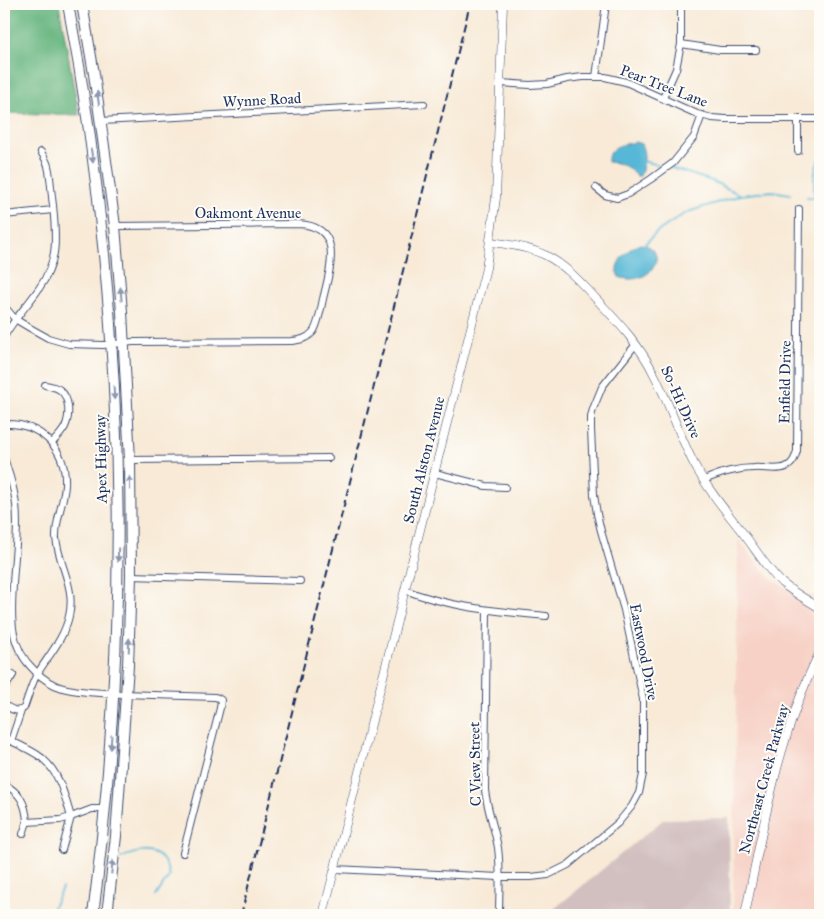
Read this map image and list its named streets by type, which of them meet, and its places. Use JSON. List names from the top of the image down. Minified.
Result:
{"streets":{"main road":["Apex Highway"],"street":["Pear Tree Lane","Wynne Road","Oakmont Avenue","Enfield Drive","So-Hi Drive","South Alston Avenue","Eastwood Drive","C View Street","Northeast Creek Parkway"]},"crossings":[["Pear Tree Lane","South Alston Avenue"],["Wynne Road","Apex Highway"],["Oakmont Avenue","Apex Highway"],["Enfield Drive","So-Hi Drive"],["So-Hi Drive","South Alston Avenue"],["So-Hi Drive","Eastwood Drive"],["South Alston Avenue","Eastwood Drive"],["Eastwood Drive","C View Street"]]}
